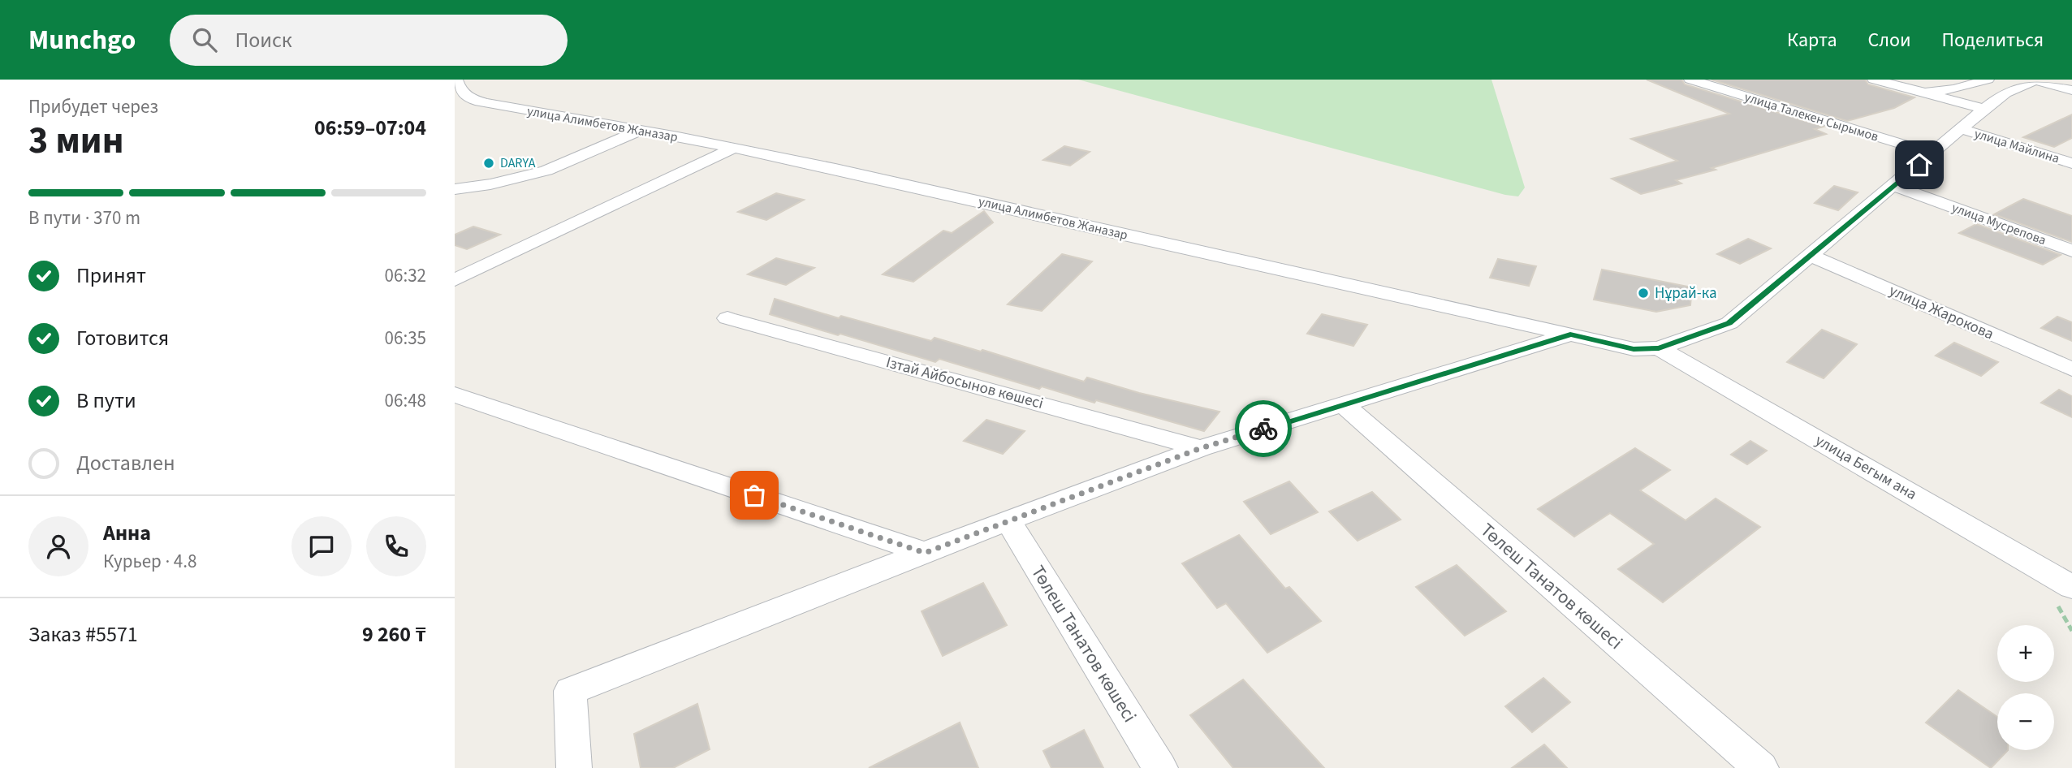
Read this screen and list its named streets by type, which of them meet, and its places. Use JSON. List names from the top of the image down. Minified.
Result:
{"streets":{"street":["улица Талекен Сырымов","улица Алимбетов Жаназар","улица Майлина","улица Мусрепова","улица Жарокова","Ізтай Айбосынов көшесі","улица Бегым ана","Төлеш Танатов көшесі"]},"crossings":[["улица Алимбетов Жаназар","улица Бегым ана"]],"places":["DARYA","Нұрай-ка"],"page":{"header":"Munchgo","search":"Поиск","nav":["Карта","Слои","Поделиться"],"heading":["3 мин","Прибудет через","06:59–07:04"],"panel":["Анна","Курьер · 4.8","Заказ #5571","9 260 ₸"],"bar":"В пути · 370 m","list":[["Принят","06:32"],["Готовится","06:35"],["В пути","06:48"],"Доставлен"],"map_buttons":["+","−"]}}
